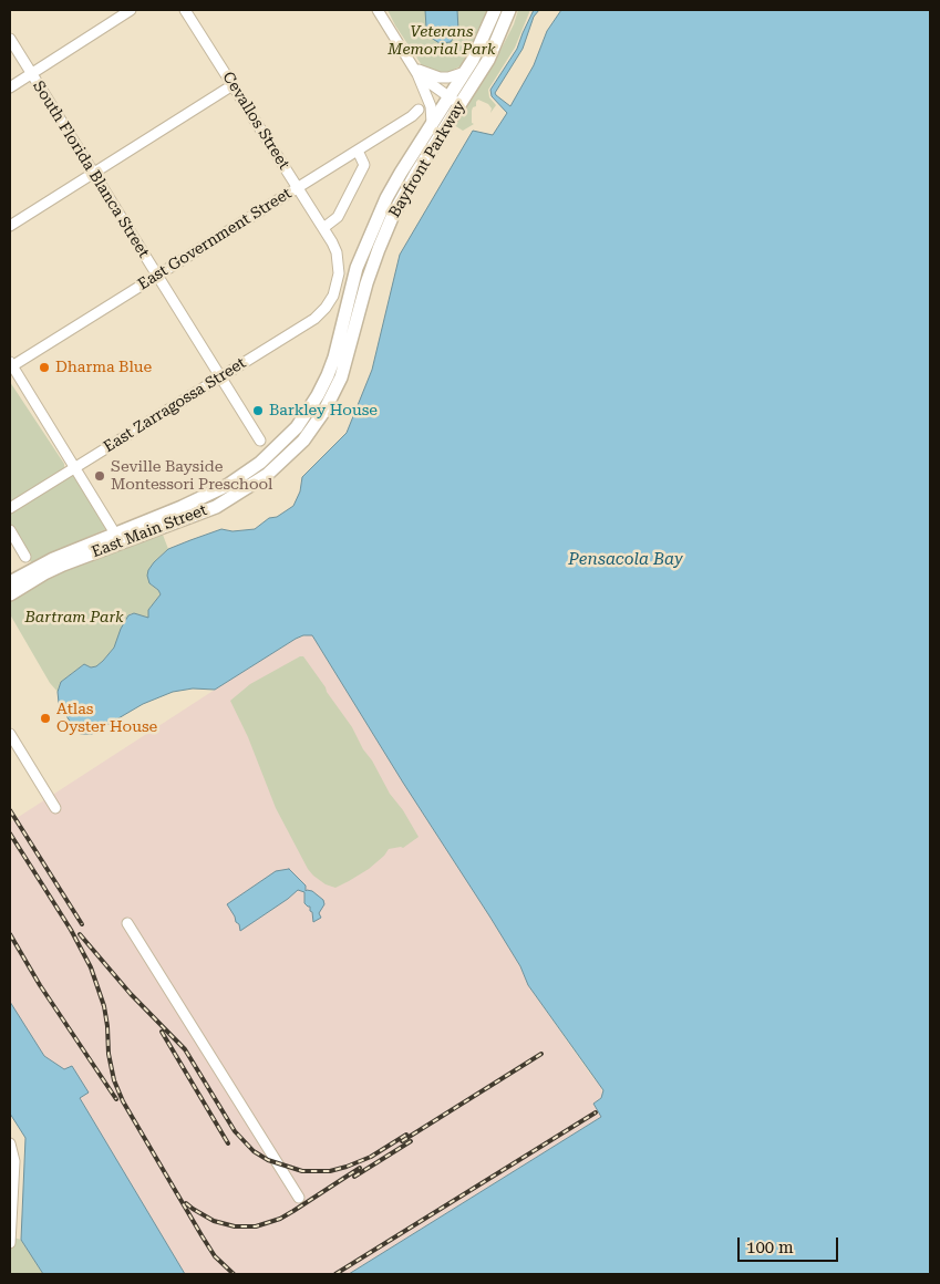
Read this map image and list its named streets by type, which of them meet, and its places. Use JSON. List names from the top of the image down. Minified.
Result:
{"streets":{"main road":["Bayfront Parkway","East Main Street"],"street":["Cevallos Street","South Florida Blanca Street","East Government Street","East Zarragossa Street"]},"crossings":[["Cevallos Street","East Government Street"],["Cevallos Street","East Zarragossa Street"],["Bayfront Parkway","East Main Street"],["South Florida Blanca Street","East Government Street"],["South Florida Blanca Street","East Zarragossa Street"]],"water":["Pensacola Bay"],"parks":["Veterans Memorial Park","Bartram Park"],"places":["Dharma Blue","Barkley House","Seville Bayside Montessori Preschool","Atlas Oyster House"],"scale_bar":"100 m"}
